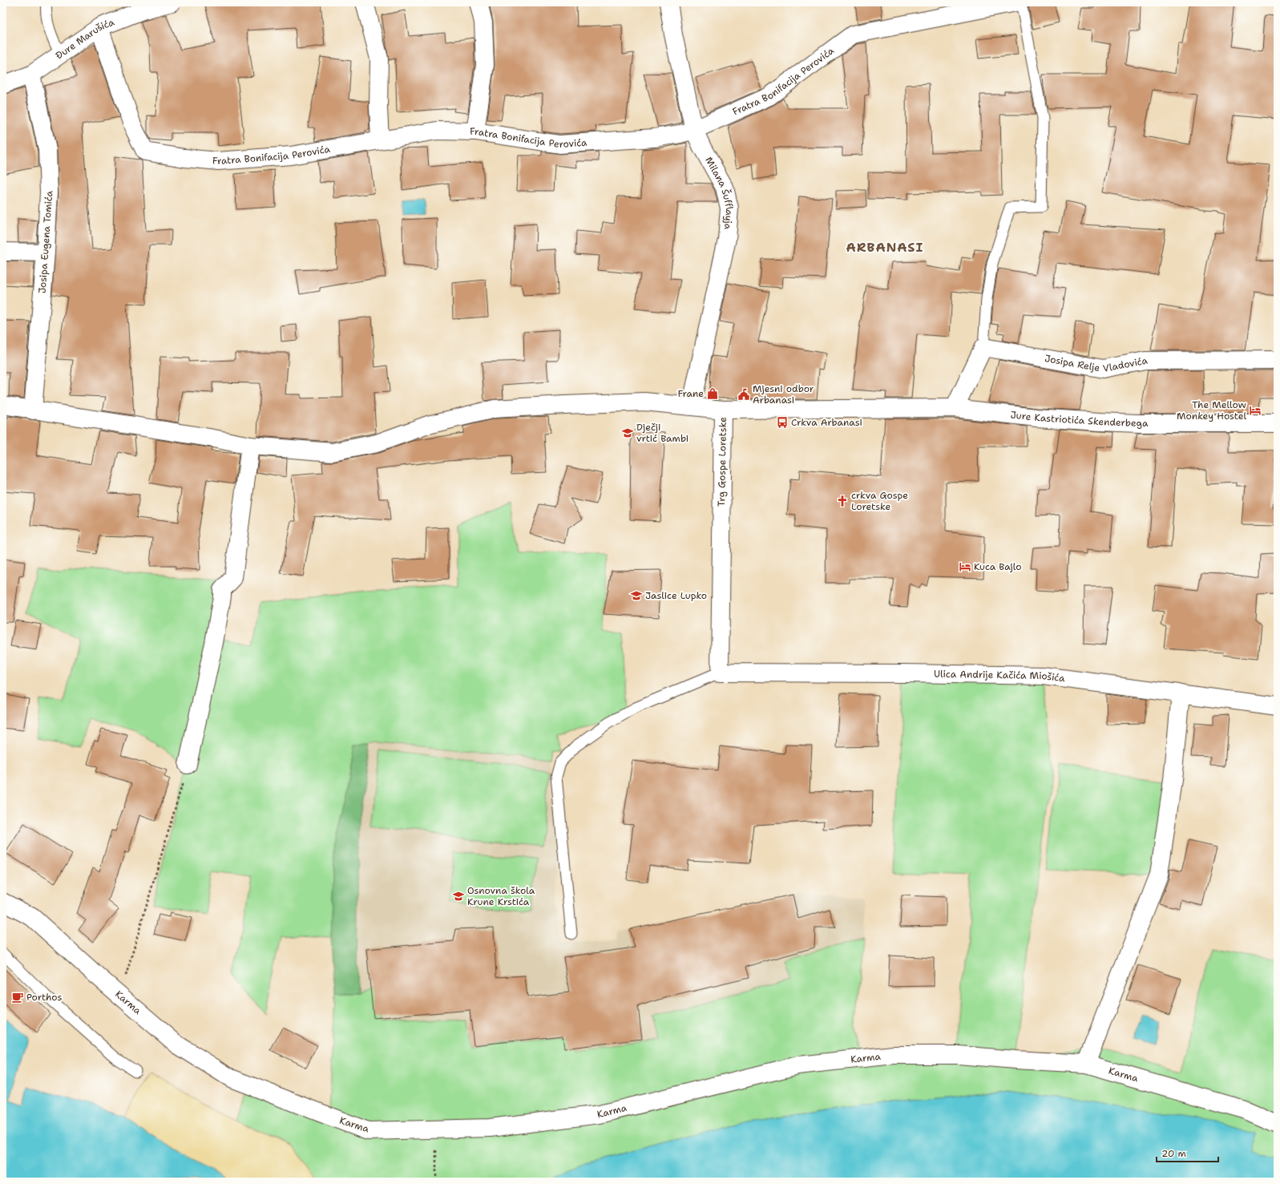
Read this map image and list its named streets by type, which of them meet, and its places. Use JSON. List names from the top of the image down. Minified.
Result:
{"streets":{"street":["Đure Marušića","Fratra Bonifacija Perovića","Milana Šufflayja","Josipa Eugena Tomića","Josipa Relje Vladovića","Jure Kastriotića Skenderbega","Trg Gospe Loretske","Ulica Andrije Kačića Miošića","Karma"]},"crossings":[["Đure Marušića","Fratra Bonifacija Perovića"],["Đure Marušića","Josipa Eugena Tomića"],["Fratra Bonifacija Perovića","Milana Šufflayja"],["Jure Kastriotića Skenderbega","Trg Gospe Loretske"],["Trg Gospe Loretske","Ulica Andrije Kačića Miošića"]],"districts":["ARBANASI"],"places":{"shop":["Frane"],"public building":["Mjesni odbor Arbanasi"],"hotel":["The Mellow Monkey Hostel","Kuca Bajlo"],"bus stop":["Crkva Arbanasi"],"school or university":["Dječji vrtić Bambi","Jaslice Lupko","Osnovna škola Krune Krstića"],"church":["crkva Gospe Loretske"],"cafe":["Porthos"]},"scale_bar":"20 m"}
